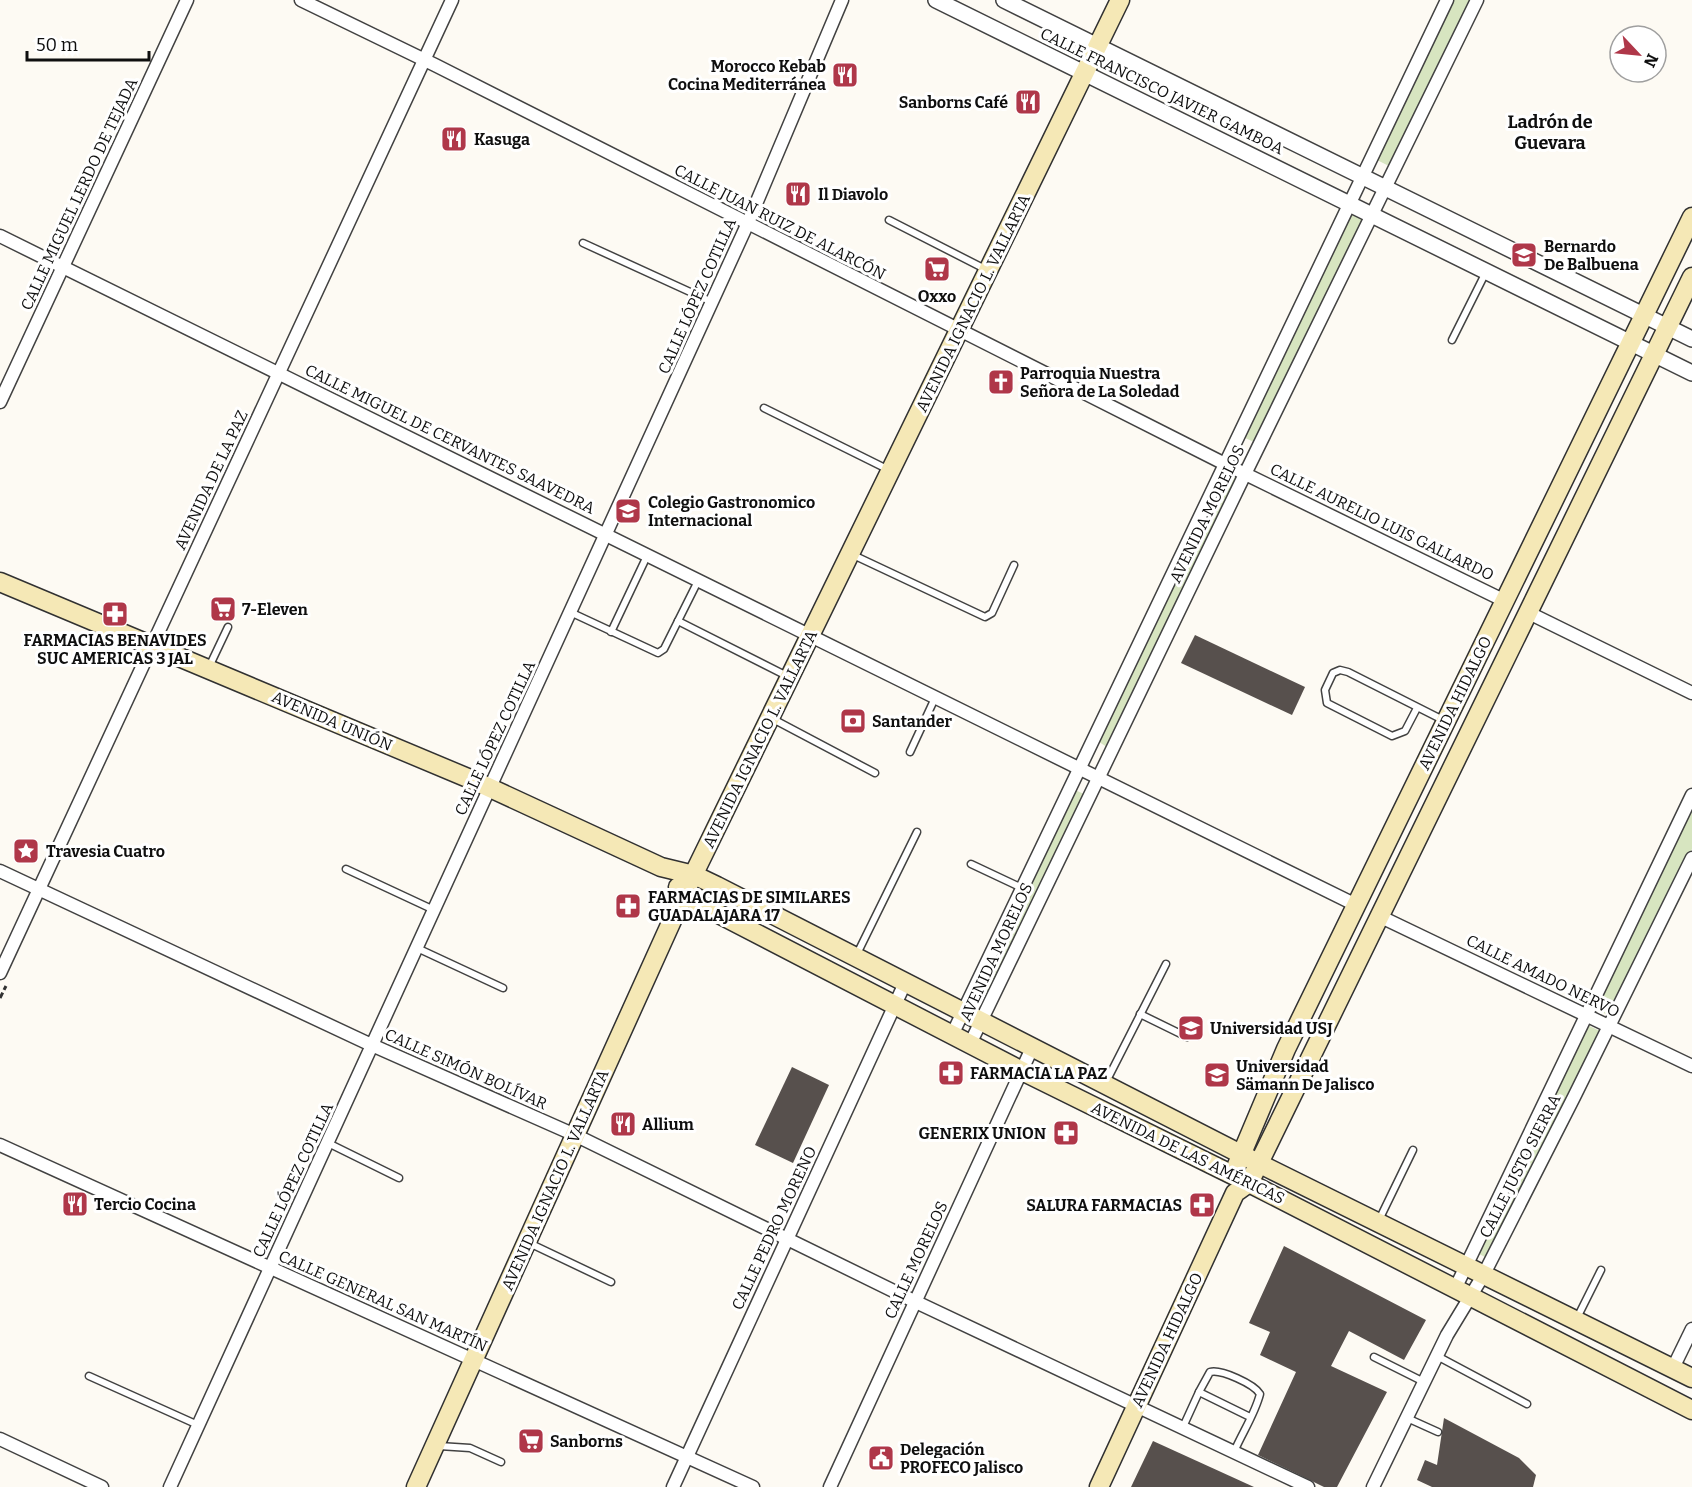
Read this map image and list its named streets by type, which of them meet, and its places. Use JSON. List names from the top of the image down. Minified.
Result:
{"streets":{"main road":["AVENIDA IGNACIO L. VALLARTA","AVENIDA HIDALGO","AVENIDA UNIÓN","AVENIDA DE LAS AMÉRICAS"],"street":["CALLE FRANCISCO JAVIER GAMBOA","CALLE MIGUEL LERDO DE TEJADA","CALLE JUAN RUIZ DE ALARCÓN","CALLE LÓPEZ COTILLA","CALLE MIGUEL DE CERVANTES SAAVEDRA","AVENIDA DE LA PAZ","AVENIDA MORELOS","CALLE AURELIO LUIS GALLARDO","CALLE AMADO NERVO","CALLE SIMÓN BOLÍVAR","CALLE JUSTO SIERRA","CALLE PEDRO MORENO","CALLE MORELOS","CALLE GENERAL SAN MARTÍN"]},"crossings":[["CALLE FRANCISCO JAVIER GAMBOA","AVENIDA IGNACIO L. VALLARTA"],["CALLE FRANCISCO JAVIER GAMBOA","AVENIDA MORELOS"],["CALLE FRANCISCO JAVIER GAMBOA","AVENIDA HIDALGO"],["CALLE MIGUEL LERDO DE TEJADA","CALLE MIGUEL DE CERVANTES SAAVEDRA"],["CALLE JUAN RUIZ DE ALARCÓN","CALLE LÓPEZ COTILLA"],["CALLE JUAN RUIZ DE ALARCÓN","AVENIDA IGNACIO L. VALLARTA"],["CALLE JUAN RUIZ DE ALARCÓN","AVENIDA DE LA PAZ"],["CALLE JUAN RUIZ DE ALARCÓN","AVENIDA MORELOS"],["CALLE JUAN RUIZ DE ALARCÓN","CALLE AURELIO LUIS GALLARDO"],["CALLE LÓPEZ COTILLA","CALLE MIGUEL DE CERVANTES SAAVEDRA"],["CALLE LÓPEZ COTILLA","AVENIDA UNIÓN"],["CALLE LÓPEZ COTILLA","CALLE SIMÓN BOLÍVAR"],["CALLE LÓPEZ COTILLA","CALLE GENERAL SAN MARTÍN"],["AVENIDA IGNACIO L. VALLARTA","CALLE MIGUEL DE CERVANTES SAAVEDRA"],["AVENIDA IGNACIO L. VALLARTA","AVENIDA UNIÓN"],["AVENIDA IGNACIO L. VALLARTA","CALLE SIMÓN BOLÍVAR"],["AVENIDA IGNACIO L. VALLARTA","AVENIDA DE LAS AMÉRICAS"],["AVENIDA IGNACIO L. VALLARTA","CALLE GENERAL SAN MARTÍN"],["CALLE MIGUEL DE CERVANTES SAAVEDRA","AVENIDA DE LA PAZ"],["CALLE MIGUEL DE CERVANTES SAAVEDRA","AVENIDA MORELOS"],["AVENIDA DE LA PAZ","AVENIDA UNIÓN"],["AVENIDA DE LA PAZ","CALLE SIMÓN BOLÍVAR"],["AVENIDA MORELOS","CALLE AURELIO LUIS GALLARDO"],["AVENIDA MORELOS","AVENIDA DE LAS AMÉRICAS"],["CALLE AURELIO LUIS GALLARDO","AVENIDA HIDALGO"],["AVENIDA HIDALGO","CALLE AMADO NERVO"],["AVENIDA HIDALGO","CALLE SIMÓN BOLÍVAR"],["AVENIDA HIDALGO","AVENIDA DE LAS AMÉRICAS"],["AVENIDA UNIÓN","AVENIDA DE LAS AMÉRICAS"],["CALLE AMADO NERVO","CALLE JUSTO SIERRA"],["CALLE SIMÓN BOLÍVAR","CALLE PEDRO MORENO"],["CALLE SIMÓN BOLÍVAR","CALLE MORELOS"],["AVENIDA DE LAS AMÉRICAS","CALLE JUSTO SIERRA"],["AVENIDA DE LAS AMÉRICAS","CALLE PEDRO MORENO"],["AVENIDA DE LAS AMÉRICAS","CALLE MORELOS"],["CALLE PEDRO MORENO","CALLE GENERAL SAN MARTÍN"]],"districts":["Ladrón de Guevara"],"places":{"restaurant":["Morocco Kebab Cocina Mediterránea","Sanborns Café","Kasuga","Il Diavolo","Allium","Tercio Cocina"],"school or university":["Bernardo De Balbuena","Colegio Gastronomico Internacional","Universidad USJ","Universidad Sämann De Jalisco"],"supermarket":["Oxxo","7-Eleven","Sanborns"],"church":["Parroquia Nuestra Señora de La Soledad"],"pharmacy":["FARMACIAS BENAVIDES SUC AMERICAS 3 JAL","FARMACIAS DE SIMILARES GUADALAJARA 17","FARMACIA LA PAZ","GENERIX UNION","SALURA FARMACIAS"],"bank":["Santander"],"place":["Travesia Cuatro"],"public building":["Delegación PROFECO Jalisco"]},"scale_bar":"50 m","north":"bottom right"}
